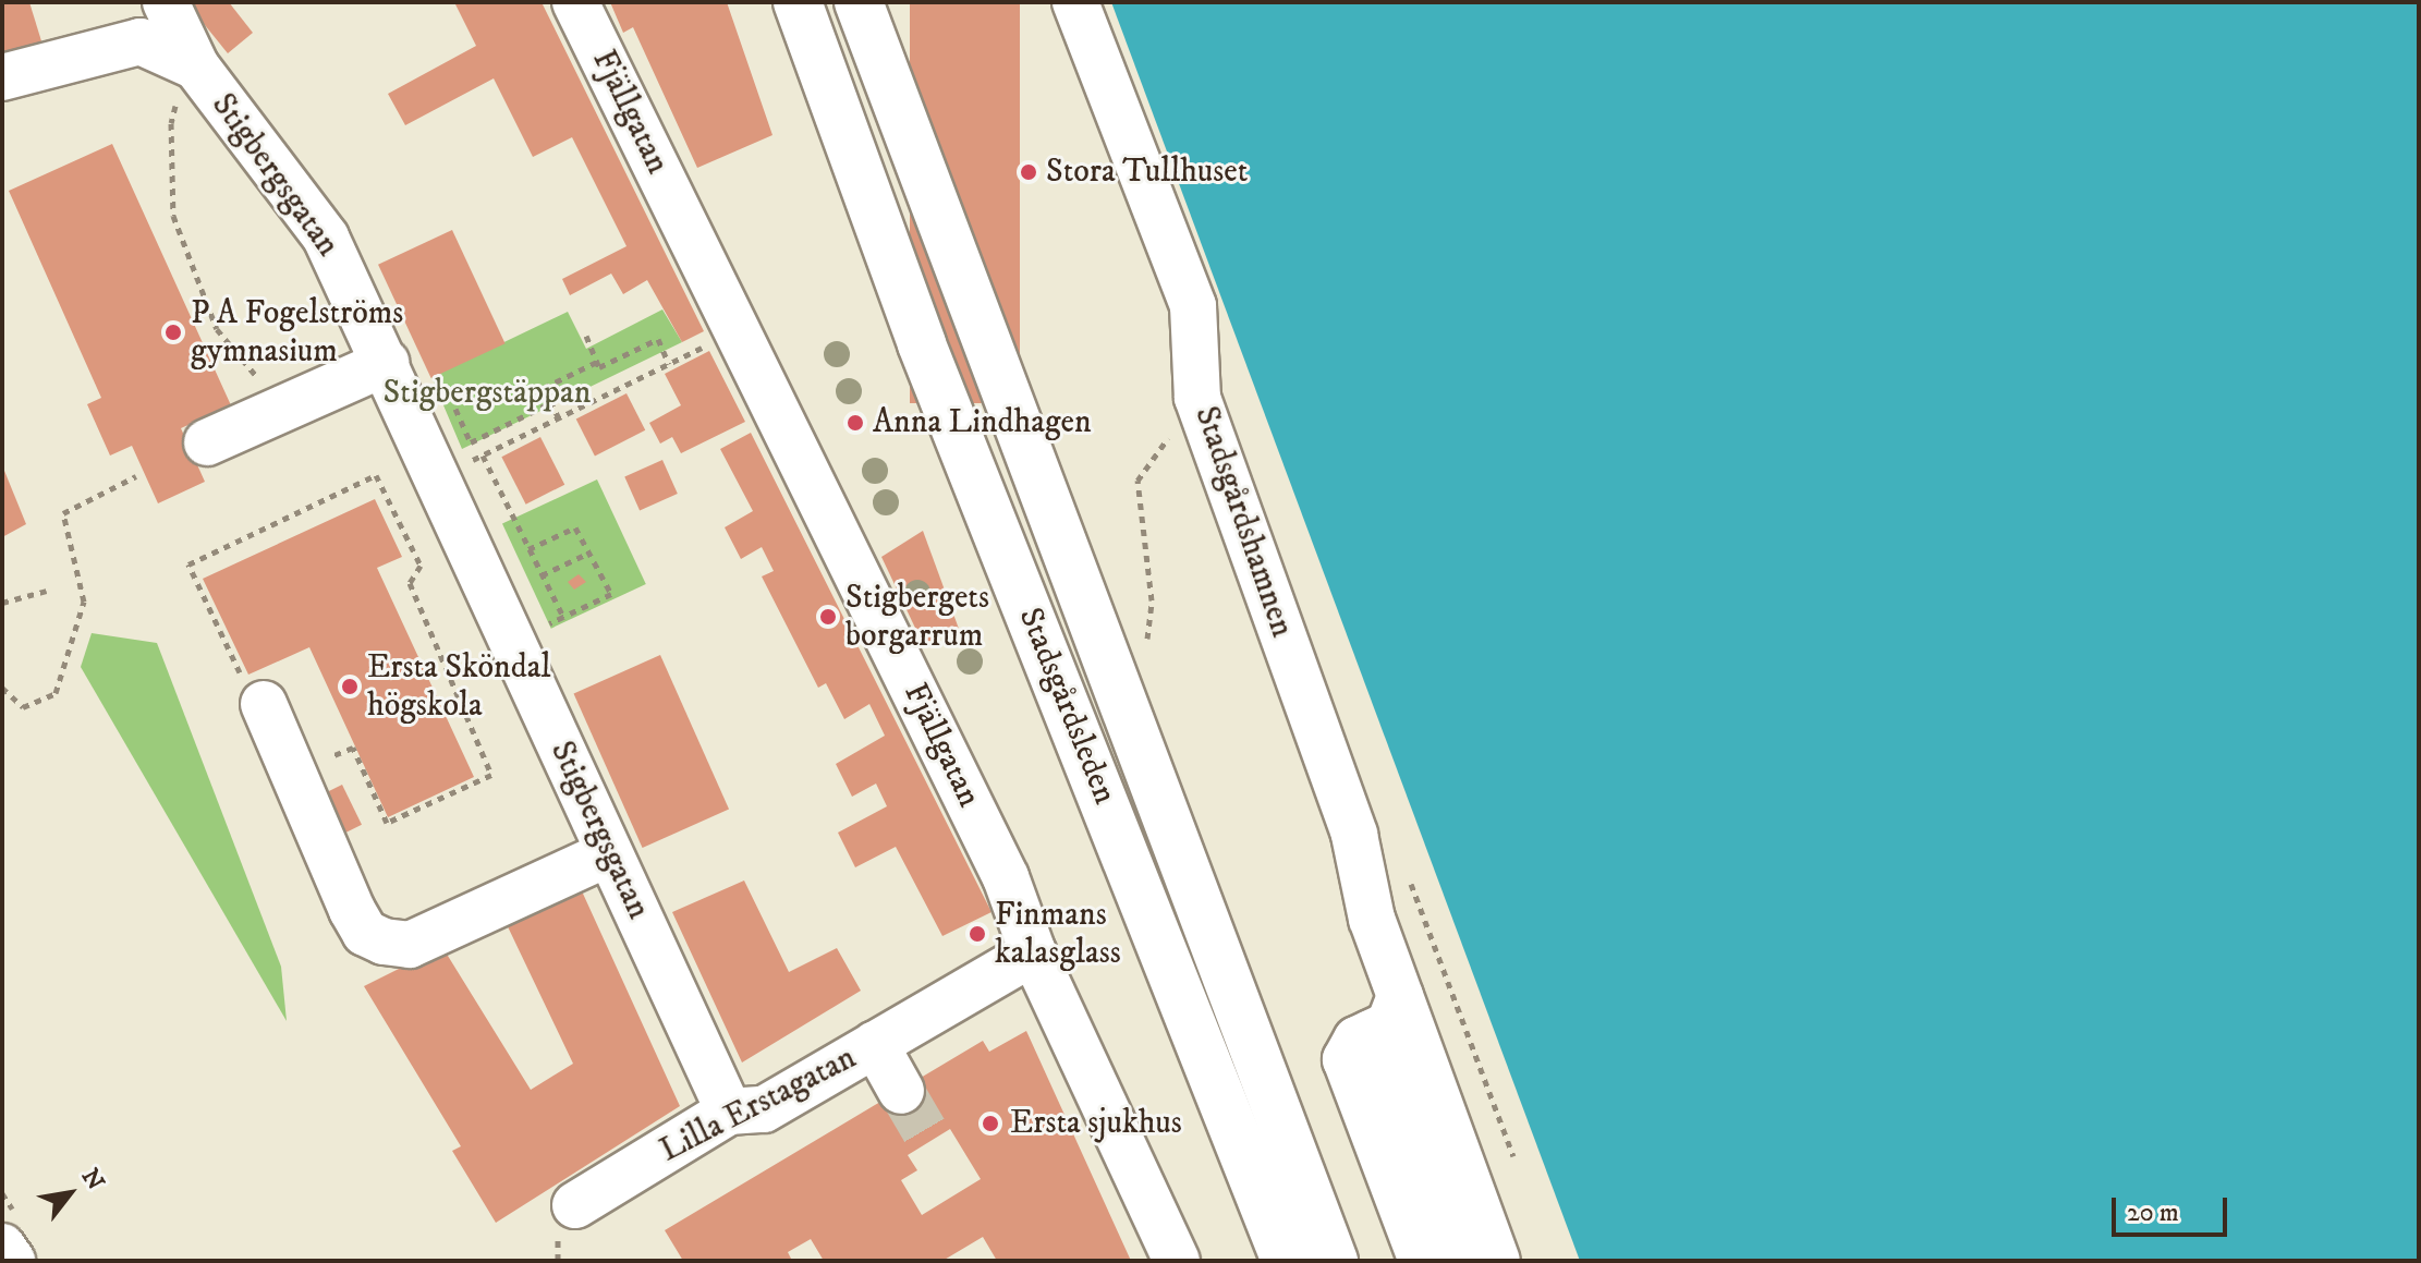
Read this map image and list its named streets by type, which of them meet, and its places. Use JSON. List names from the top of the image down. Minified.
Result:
{"streets":{"main road":["Stadsgårdsleden"],"street":["Fjällgatan","Stigbergsgatan","Stadsgårdshamnen","Lilla Erstagatan"]},"crossings":[["Fjällgatan","Lilla Erstagatan"],["Stigbergsgatan","Lilla Erstagatan"]],"parks":["Stigbergstäppan"],"places":["Stora Tullhuset","P A Fogelströms gymnasium","Anna Lindhagen","Stigbergets borgarrum","Ersta Sköndal högskola","Finmans kalasglass","Ersta sjukhus"],"scale_bar":"20 m","north":"top right"}
